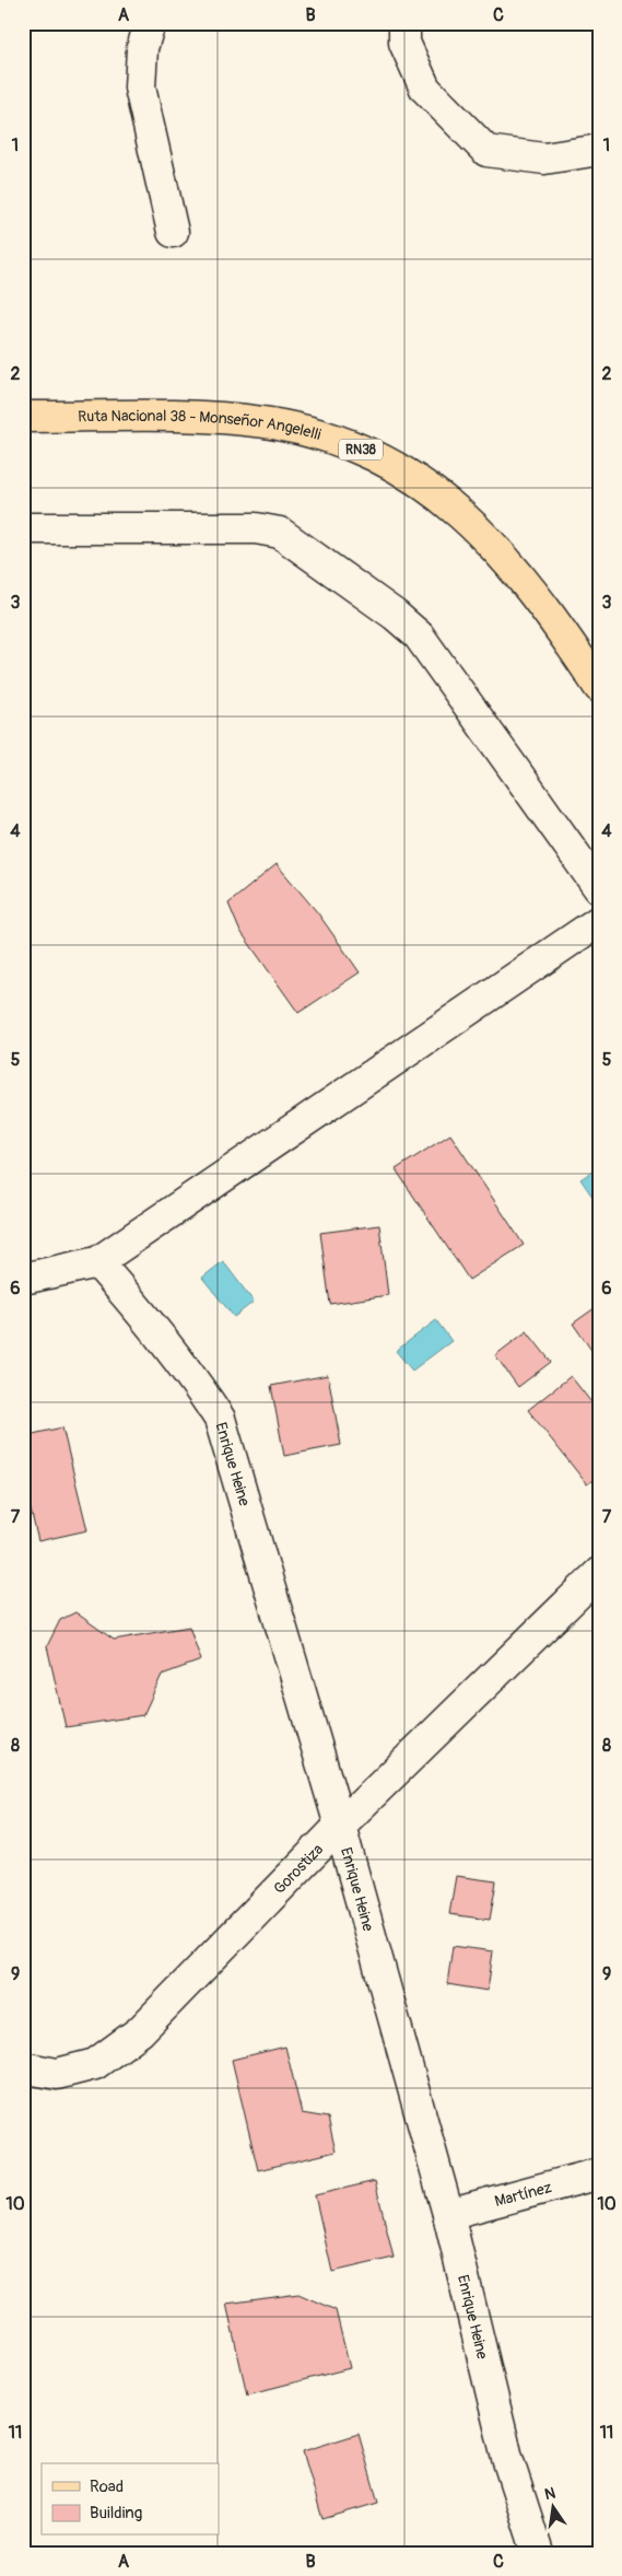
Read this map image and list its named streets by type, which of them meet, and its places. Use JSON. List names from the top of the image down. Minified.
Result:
{"streets":{"main road":["Ruta Nacional 38 - Monseñor Angelelli","RN38"],"street":["Enrique Heine","Gorostiza","Martínez"]},"crossings":[["Enrique Heine","Gorostiza"],["Enrique Heine","Martínez"]],"legend":["Road","Building"],"north":"top","grid":{"columns":["A","B","C"],"rows":["1","2","3","4","5","6","7","8","9","10","11"]}}
